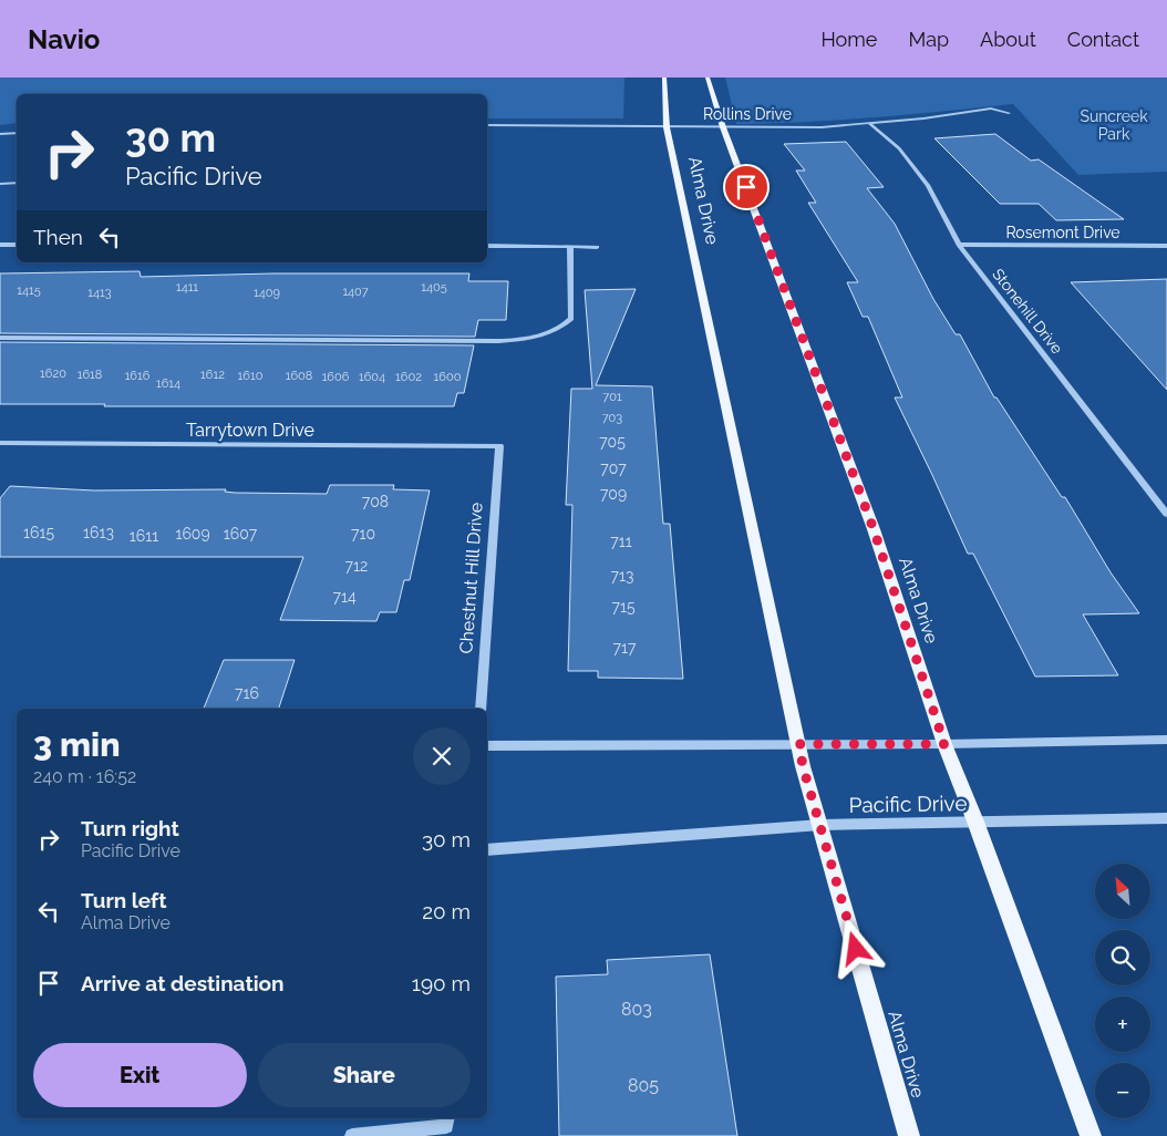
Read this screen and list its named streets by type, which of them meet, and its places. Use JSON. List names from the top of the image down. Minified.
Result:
{"streets":{"main road":["Alma Drive"],"street":["Rollins Drive","Rosemont Drive","Stonehill Drive","Tarrytown Drive","Chestnut Hill Drive","Pacific Drive"]},"crossings":[["Rollins Drive","Alma Drive"],["Rollins Drive","Stonehill Drive"],["Alma Drive","Pacific Drive"],["Rosemont Drive","Stonehill Drive"],["Tarrytown Drive","Chestnut Hill Drive"]],"parks":["Suncreek Park"],"house_numbers":["1411","1405","1415","1407","1413","1409","1620","1618","1612","1616","1610","1608","1606","1604","1602","1600","1614","701","703","705","707","709","708","1615","1613","1609","1607","710","1611","711","712","713","714","715","717","716","803","805"],"north":"top left","page":{"header":"Navio","nav":["Home","Map","About","Contact"],"turn":["30 m","Pacific Drive"],"then":"Then","heading":["3 min","240 m · 16:52"],"list":[{"name":"Turn right","note":"Pacific Drive","value":"30 m"},{"name":"Turn left","note":"Alma Drive","value":"20 m"},{"name":"Arrive at destination","value":"190 m"}],"map_buttons":["+","−"],"buttons":["Exit","Share"]}}
